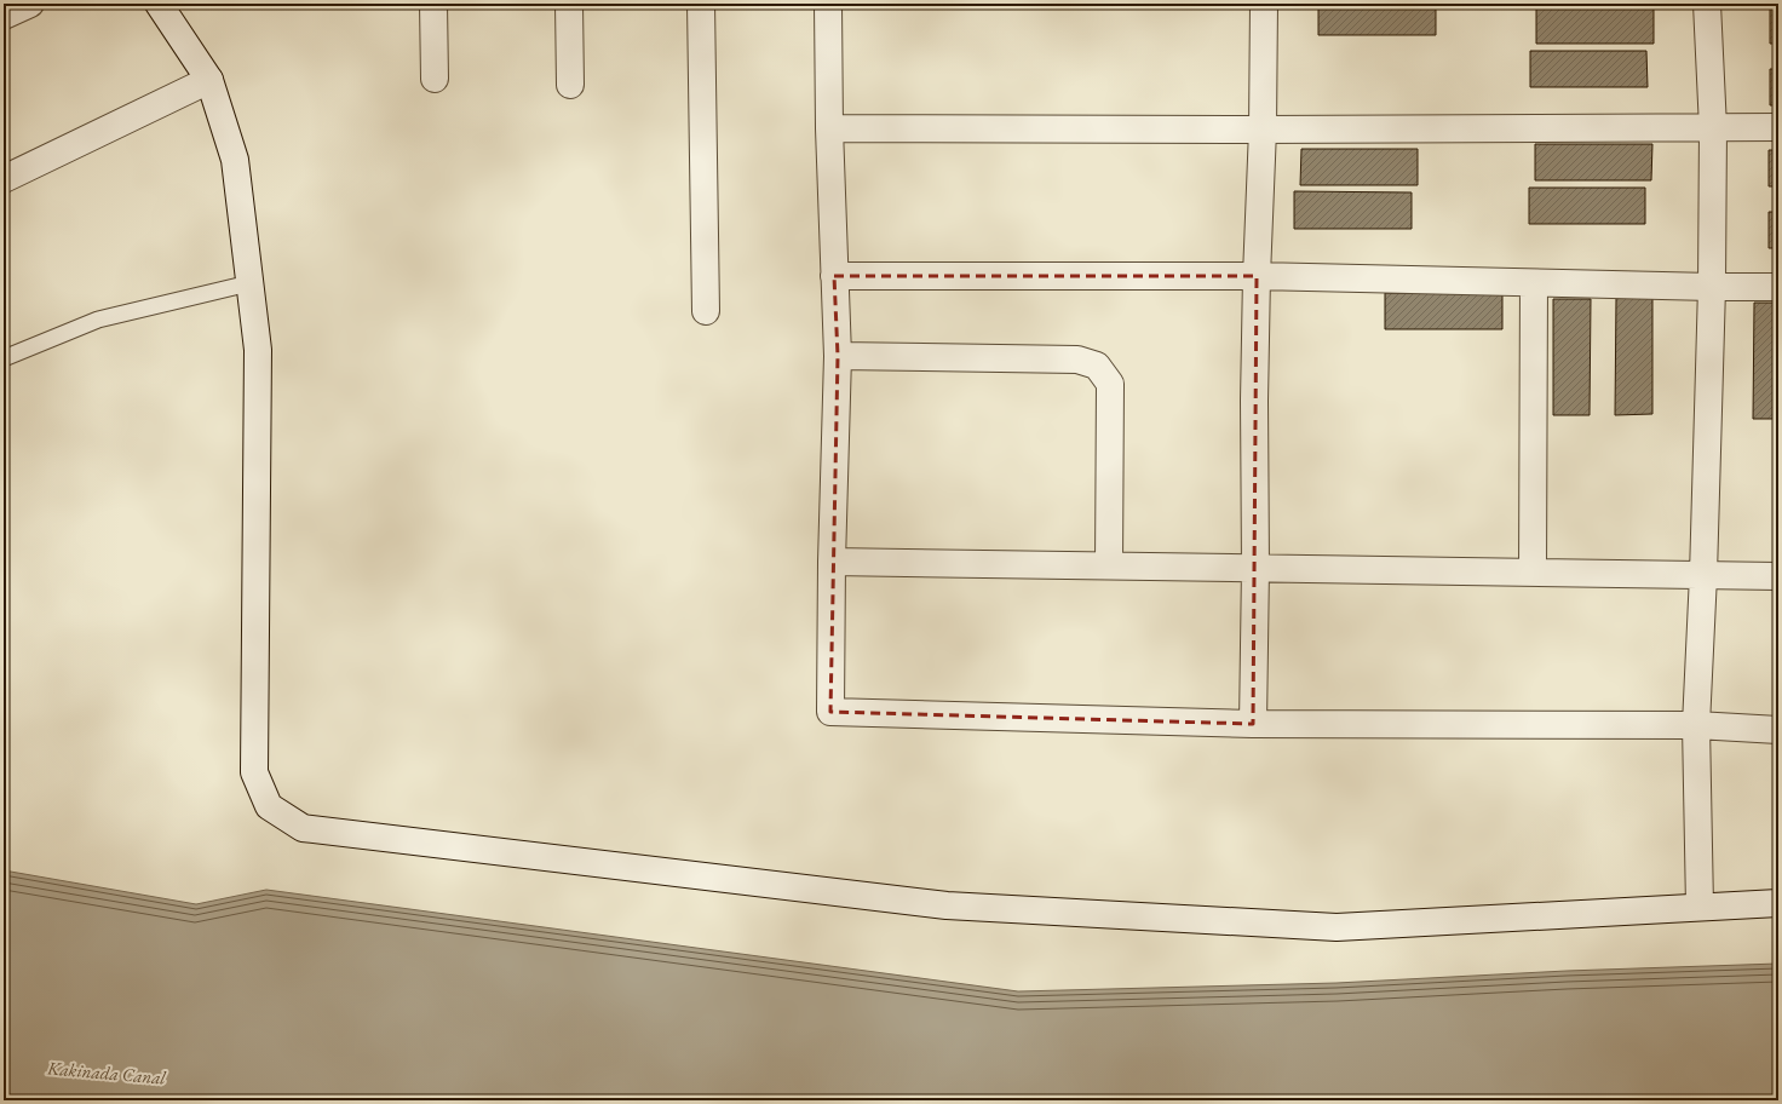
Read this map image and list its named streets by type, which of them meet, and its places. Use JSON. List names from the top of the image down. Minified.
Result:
{"water":["Kakinada Canal"]}
